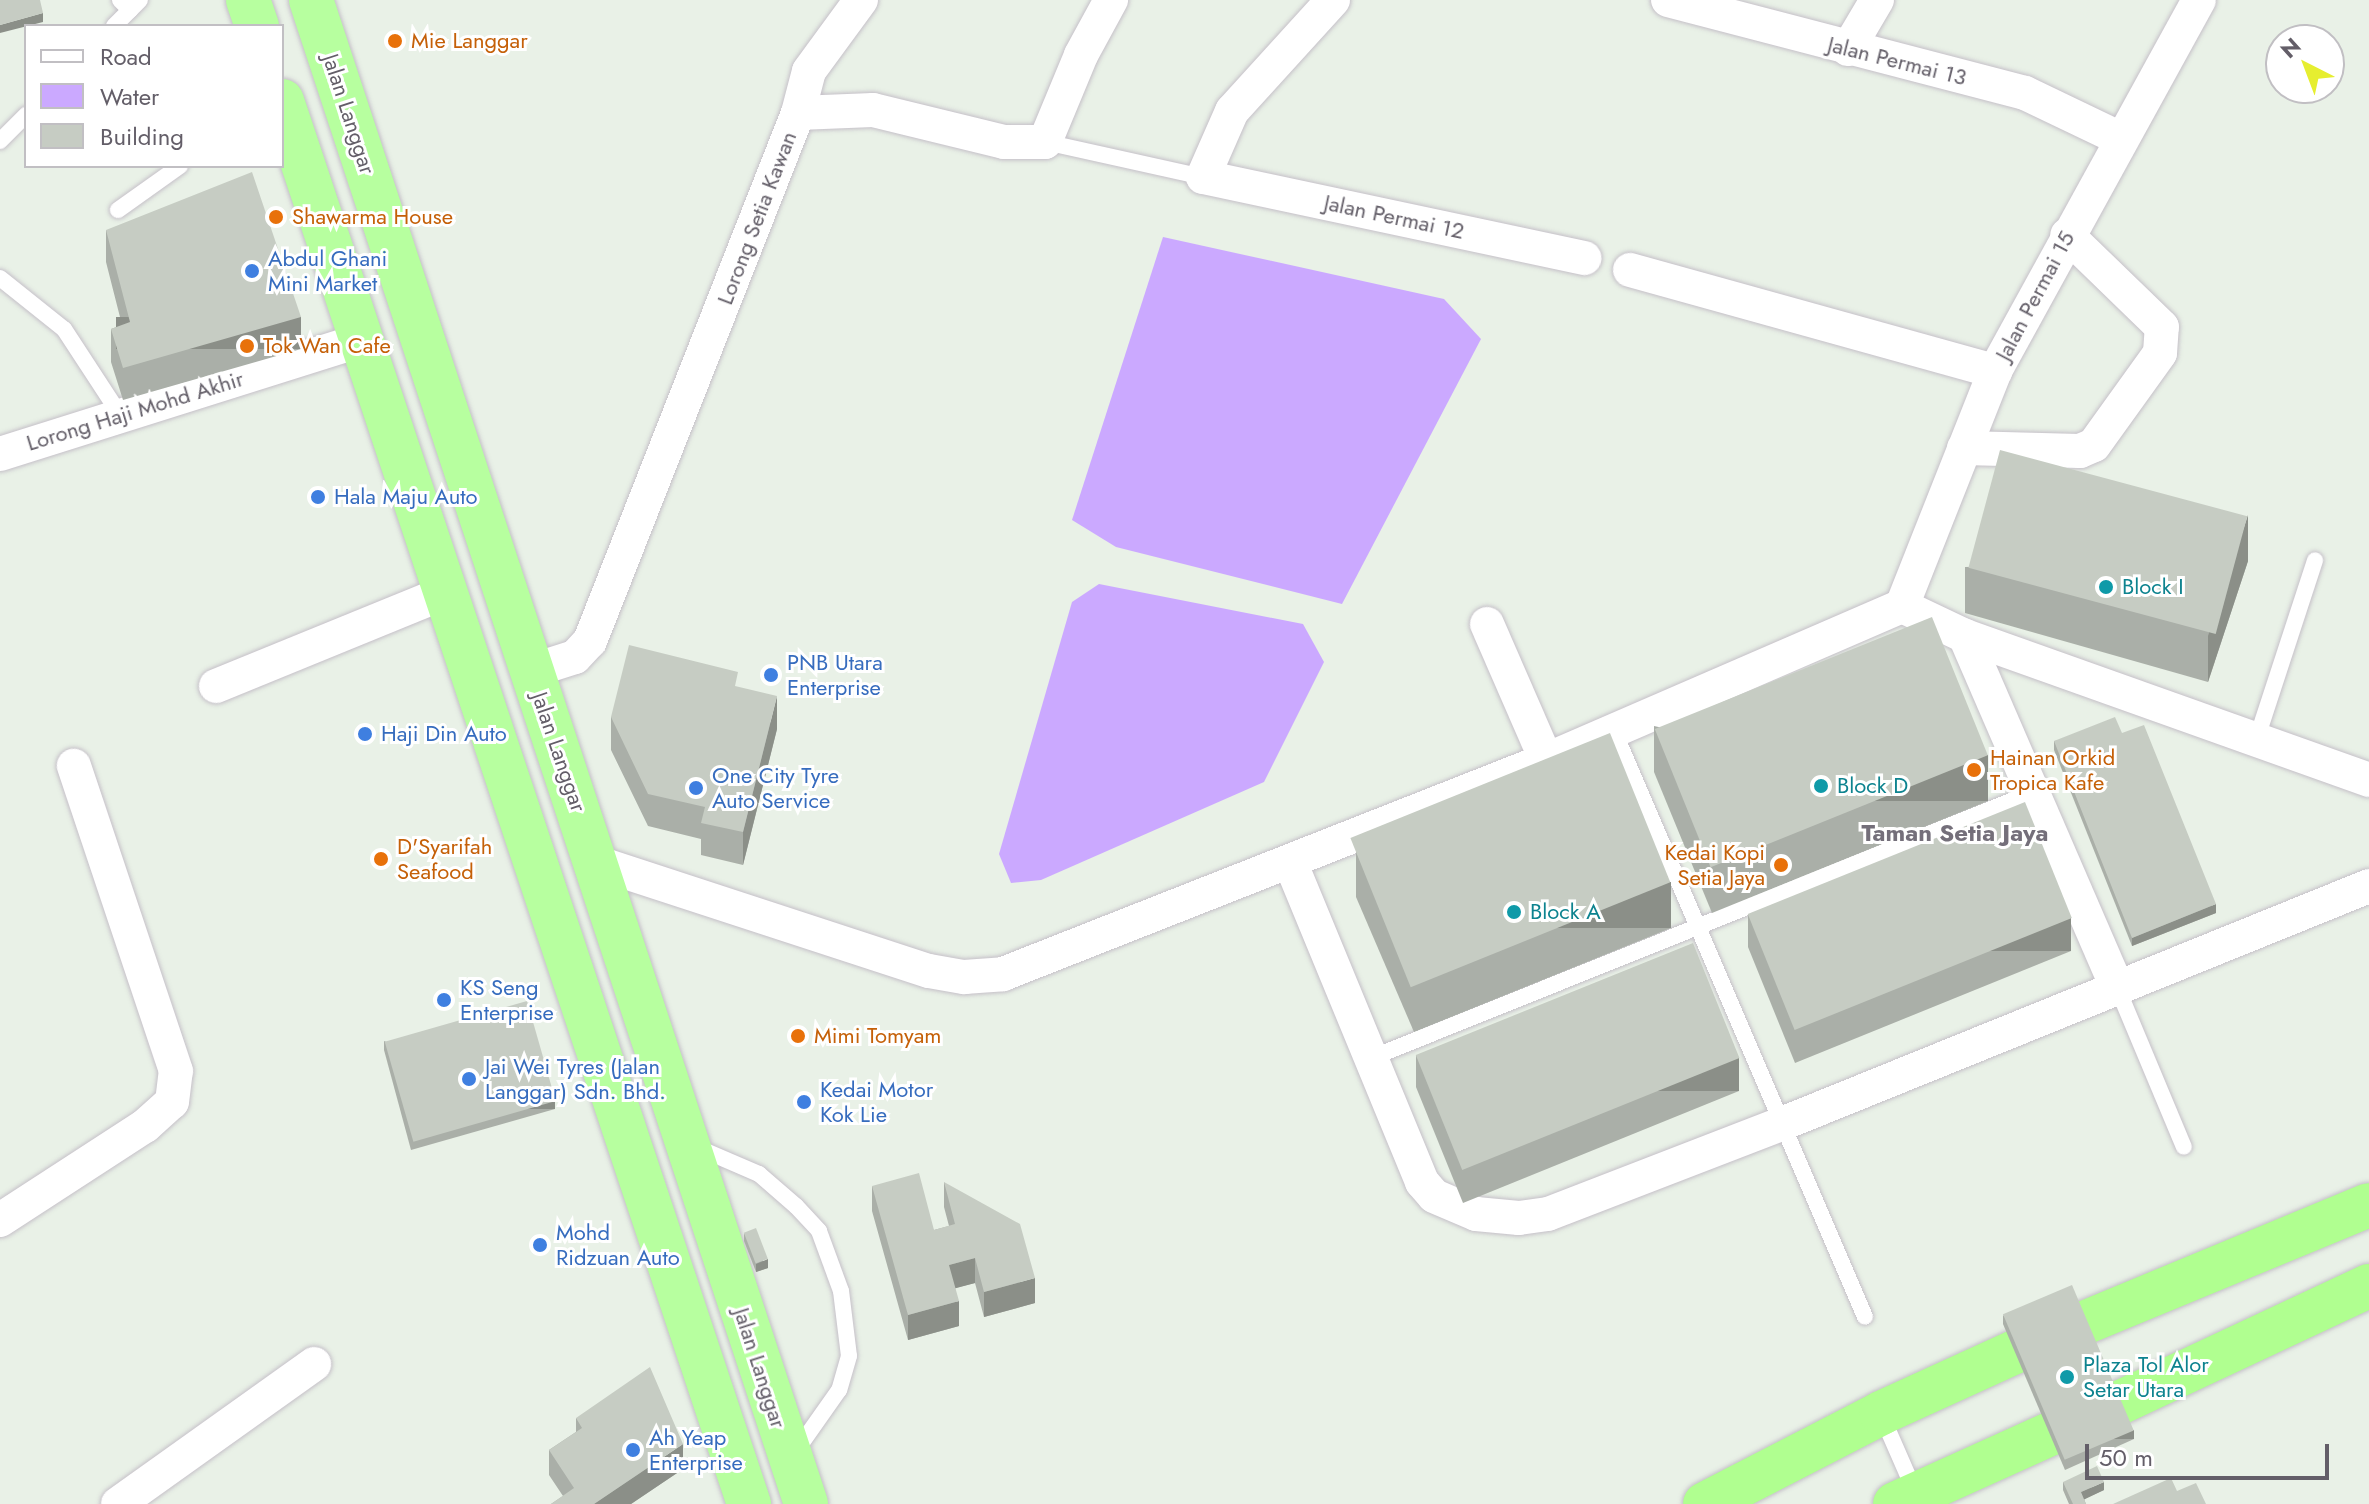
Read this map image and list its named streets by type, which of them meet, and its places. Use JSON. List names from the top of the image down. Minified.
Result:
{"streets":{"highway":["Jalan Langgar"],"street":["Jalan Permai 13","Jalan Permai 12","Lorong Setia Kawan","Jalan Permai 15","Lorong Haji Mohd Akhir"]},"crossings":[["Jalan Permai 13","Jalan Permai 15"],["Jalan Langgar","Lorong Setia Kawan"]],"districts":["Taman Setia Jaya"],"places":["Mie Langgar","Shawarma House","Abdul Ghani Mini Market","Tok Wan Cafe","Hala Maju Auto","Block I","PNB Utara Enterprise","Haji Din Auto","Hainan Orkid Tropica Kafe","Block D","One City Tyre Auto Service","D'Syarifah Seafood","Kedai Kopi Setia Jaya","Block A","KS Seng Enterprise","Mimi Tomyam","Jai Wei Tyres (Jalan Langgar) Sdn. Bhd.","Kedai Motor Kok Lie","Mohd Ridzuan Auto","Plaza Tol Alor Setar Utara","Ah Yeap Enterprise"],"legend":["Road","Water","Building"],"scale_bar":"50 m","north":"top left"}
